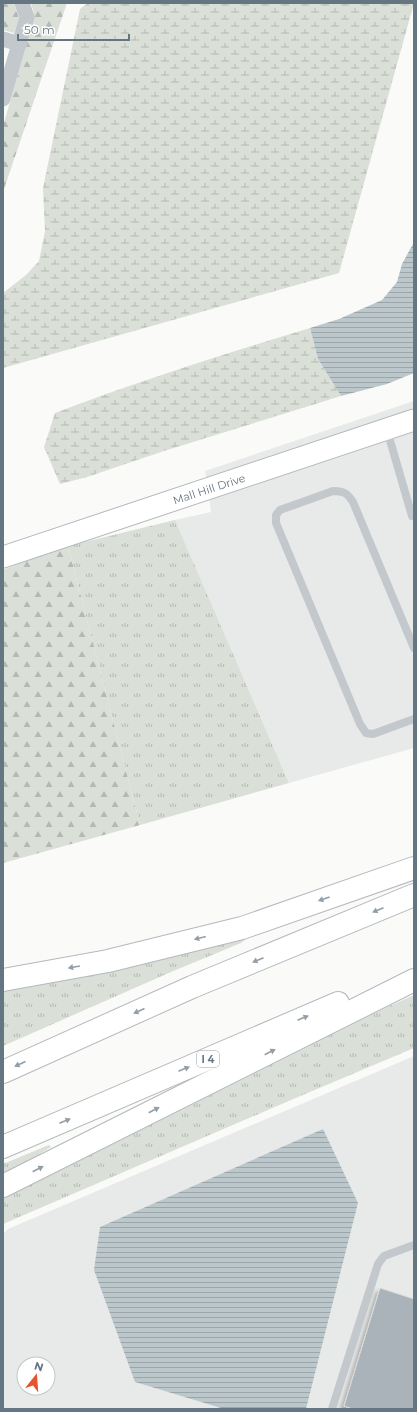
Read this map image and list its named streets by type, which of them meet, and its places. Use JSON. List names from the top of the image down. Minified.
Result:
{"streets":{"highway":["I 4"],"street":["Mall Hill Drive"]},"scale_bar":"50 m","north":"top"}
